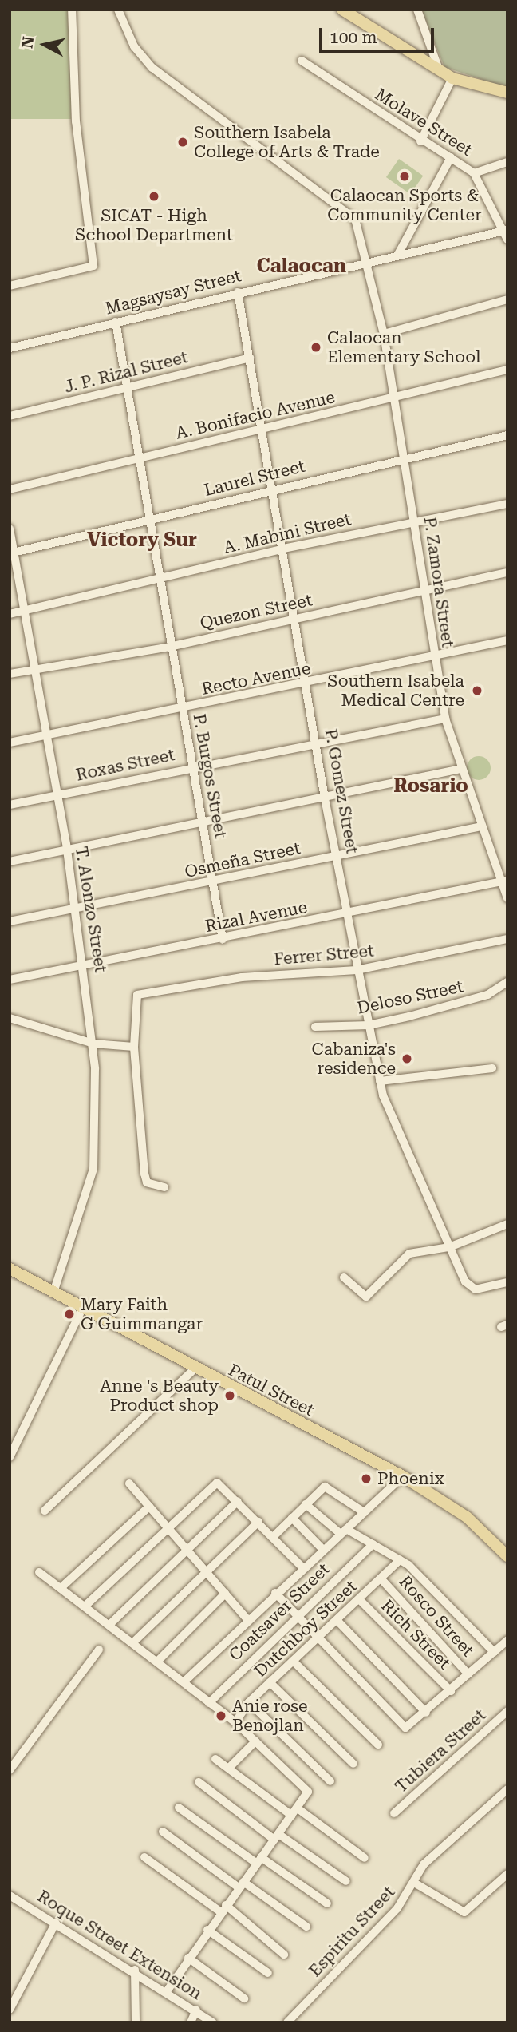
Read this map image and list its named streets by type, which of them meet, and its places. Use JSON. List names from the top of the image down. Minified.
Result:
{"streets":{"main road":["Patul Street"],"street":["Molave Street","Magsaysay Street","J. P. Rizal Street","A. Bonifacio Avenue","Laurel Street","A. Mabini Street","P. Zamora Street","Quezon Street","Recto Avenue","Roxas Street","P. Burgos Street","P. Gomez Street","Osmeña Street","T. Alonzo Street","Rizal Avenue","Ferrer Street","Deloso Street","Coatsaver Street","Rosco Street","Dutchboy Street","Rich Street","Tubiera Street","Espiritu Street","Roque Street Extension"]},"crossings":[["Molave Street","Magsaysay Street"],["Magsaysay Street","P. Zamora Street"],["Magsaysay Street","P. Burgos Street"],["Magsaysay Street","P. Gomez Street"],["J. P. Rizal Street","P. Burgos Street"],["J. P. Rizal Street","P. Gomez Street"],["A. Bonifacio Avenue","P. Zamora Street"],["A. Bonifacio Avenue","P. Burgos Street"],["A. Bonifacio Avenue","P. Gomez Street"],["Laurel Street","P. Zamora Street"],["Laurel Street","P. Burgos Street"],["Laurel Street","P. Gomez Street"],["Laurel Street","T. Alonzo Street"],["A. Mabini Street","P. Zamora Street"],["A. Mabini Street","P. Burgos Street"],["A. Mabini Street","P. Gomez Street"],["A. Mabini Street","T. Alonzo Street"],["P. Zamora Street","Quezon Street"],["P. Zamora Street","Recto Avenue"],["P. Zamora Street","Roxas Street"],["P. Zamora Street","Osmeña Street"],["P. Zamora Street","Rizal Avenue"],["Quezon Street","P. Burgos Street"],["Quezon Street","P. Gomez Street"],["Quezon Street","T. Alonzo Street"],["Recto Avenue","P. Burgos Street"],["Recto Avenue","P. Gomez Street"],["Recto Avenue","T. Alonzo Street"],["Roxas Street","P. Burgos Street"],["Roxas Street","P. Gomez Street"],["Roxas Street","T. Alonzo Street"],["P. Burgos Street","Osmeña Street"],["P. Burgos Street","Rizal Avenue"],["P. Gomez Street","Osmeña Street"],["P. Gomez Street","Rizal Avenue"],["P. Gomez Street","Ferrer Street"],["P. Gomez Street","Deloso Street"],["Osmeña Street","T. Alonzo Street"],["T. Alonzo Street","Rizal Avenue"],["T. Alonzo Street","Patul Street"],["Rosco Street","Dutchboy Street"],["Dutchboy Street","Rich Street"]],"districts":["Calaocan","Victory Sur","Rosario"],"places":["Southern Isabela College of Arts & Trade","Calaocan Sports & Community Center","SICAT - High School Department","Calaocan Elementary School","Southern Isabela Medical Centre","Cabaniza's residence","Mary Faith G Guimmangar","Anne 's Beauty Product shop","Phoenix","Anie rose Benojlan"],"scale_bar":"100 m","north":"left"}
